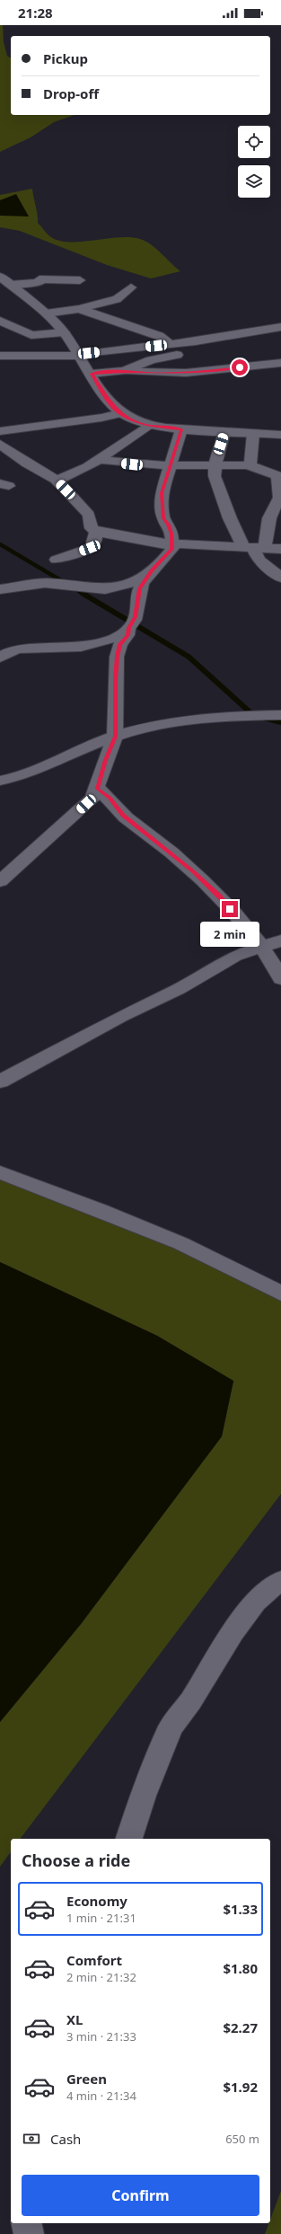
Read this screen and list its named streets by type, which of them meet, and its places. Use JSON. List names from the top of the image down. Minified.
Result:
{"page":{"status":"21:28","banner":["Pickup","Drop-off"],"bubble":"2 min","heading":"Choose a ride","list":[{"name":"Economy","note":"1 min · 21:31","value":"$1.33"},{"name":"Comfort","note":"2 min · 21:32","value":"$1.80"},{"name":"XL","note":"3 min · 21:33","value":"$2.27"},{"name":"Green","note":"4 min · 21:34","value":"$1.92"}],"pay":["Cash","650 m"],"buttons":"Confirm"}}
